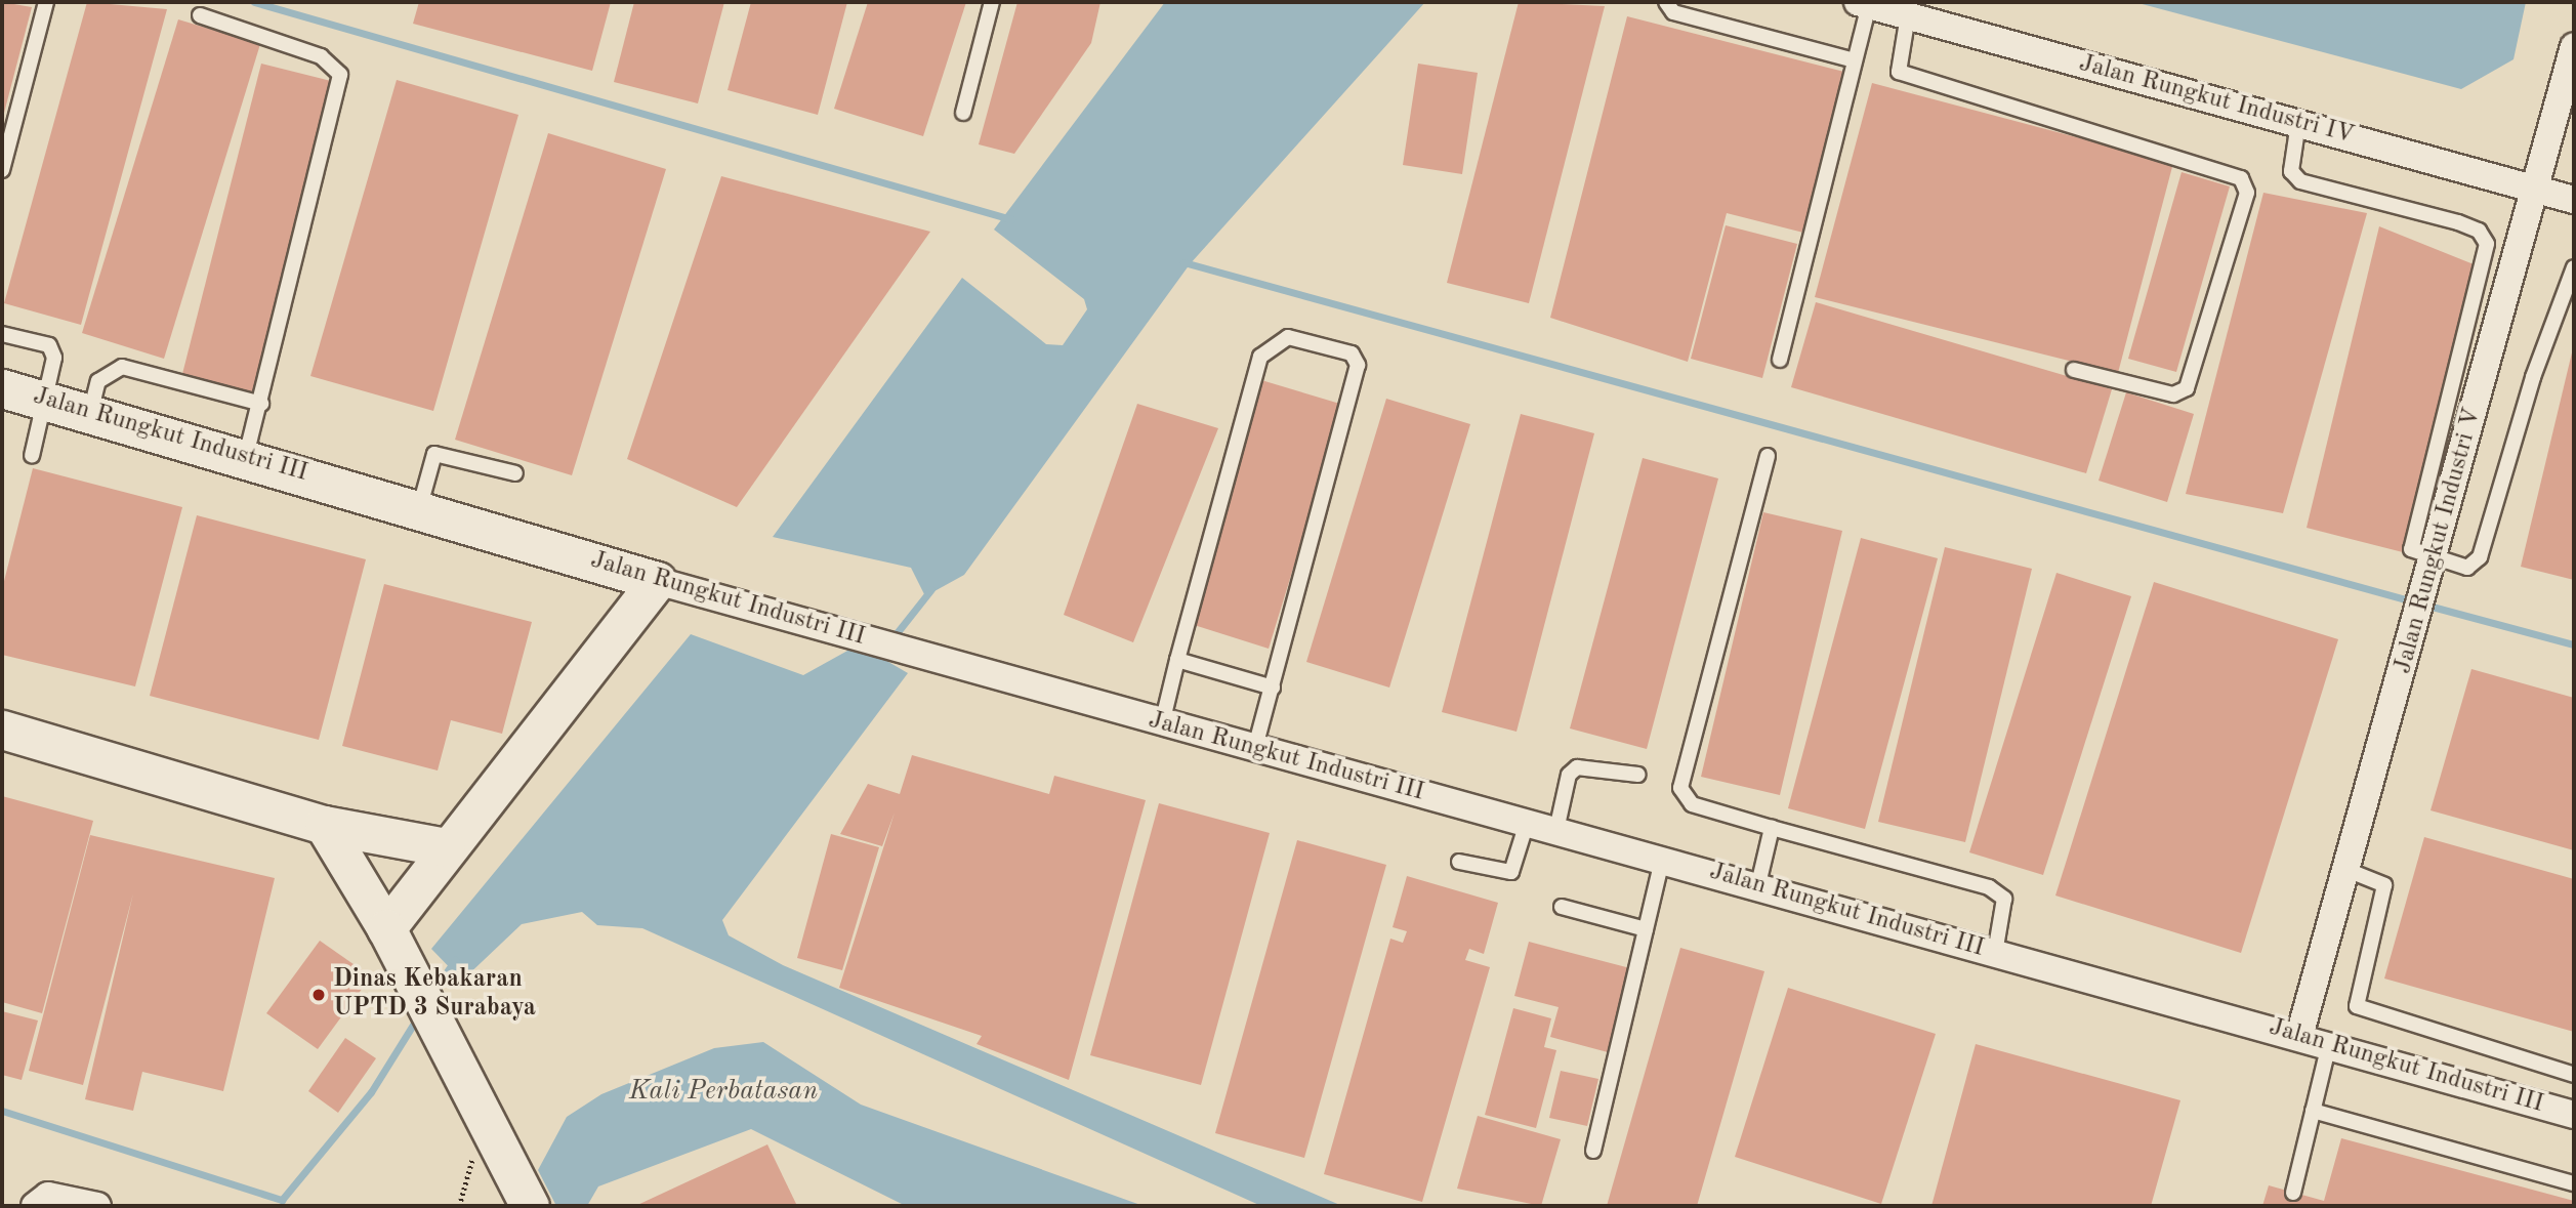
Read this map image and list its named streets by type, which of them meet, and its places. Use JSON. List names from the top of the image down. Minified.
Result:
{"streets":{"street":["Jalan Rungkut Industri IV","Jalan Rungkut Industri III","Jalan Rungkut Industri V"]},"crossings":[["Jalan Rungkut Industri IV","Jalan Rungkut Industri V"],["Jalan Rungkut Industri III","Jalan Rungkut Industri V"]],"water":["Kali Perbatasan"],"places":["Dinas Kebakaran UPTD 3 Surabaya"]}
